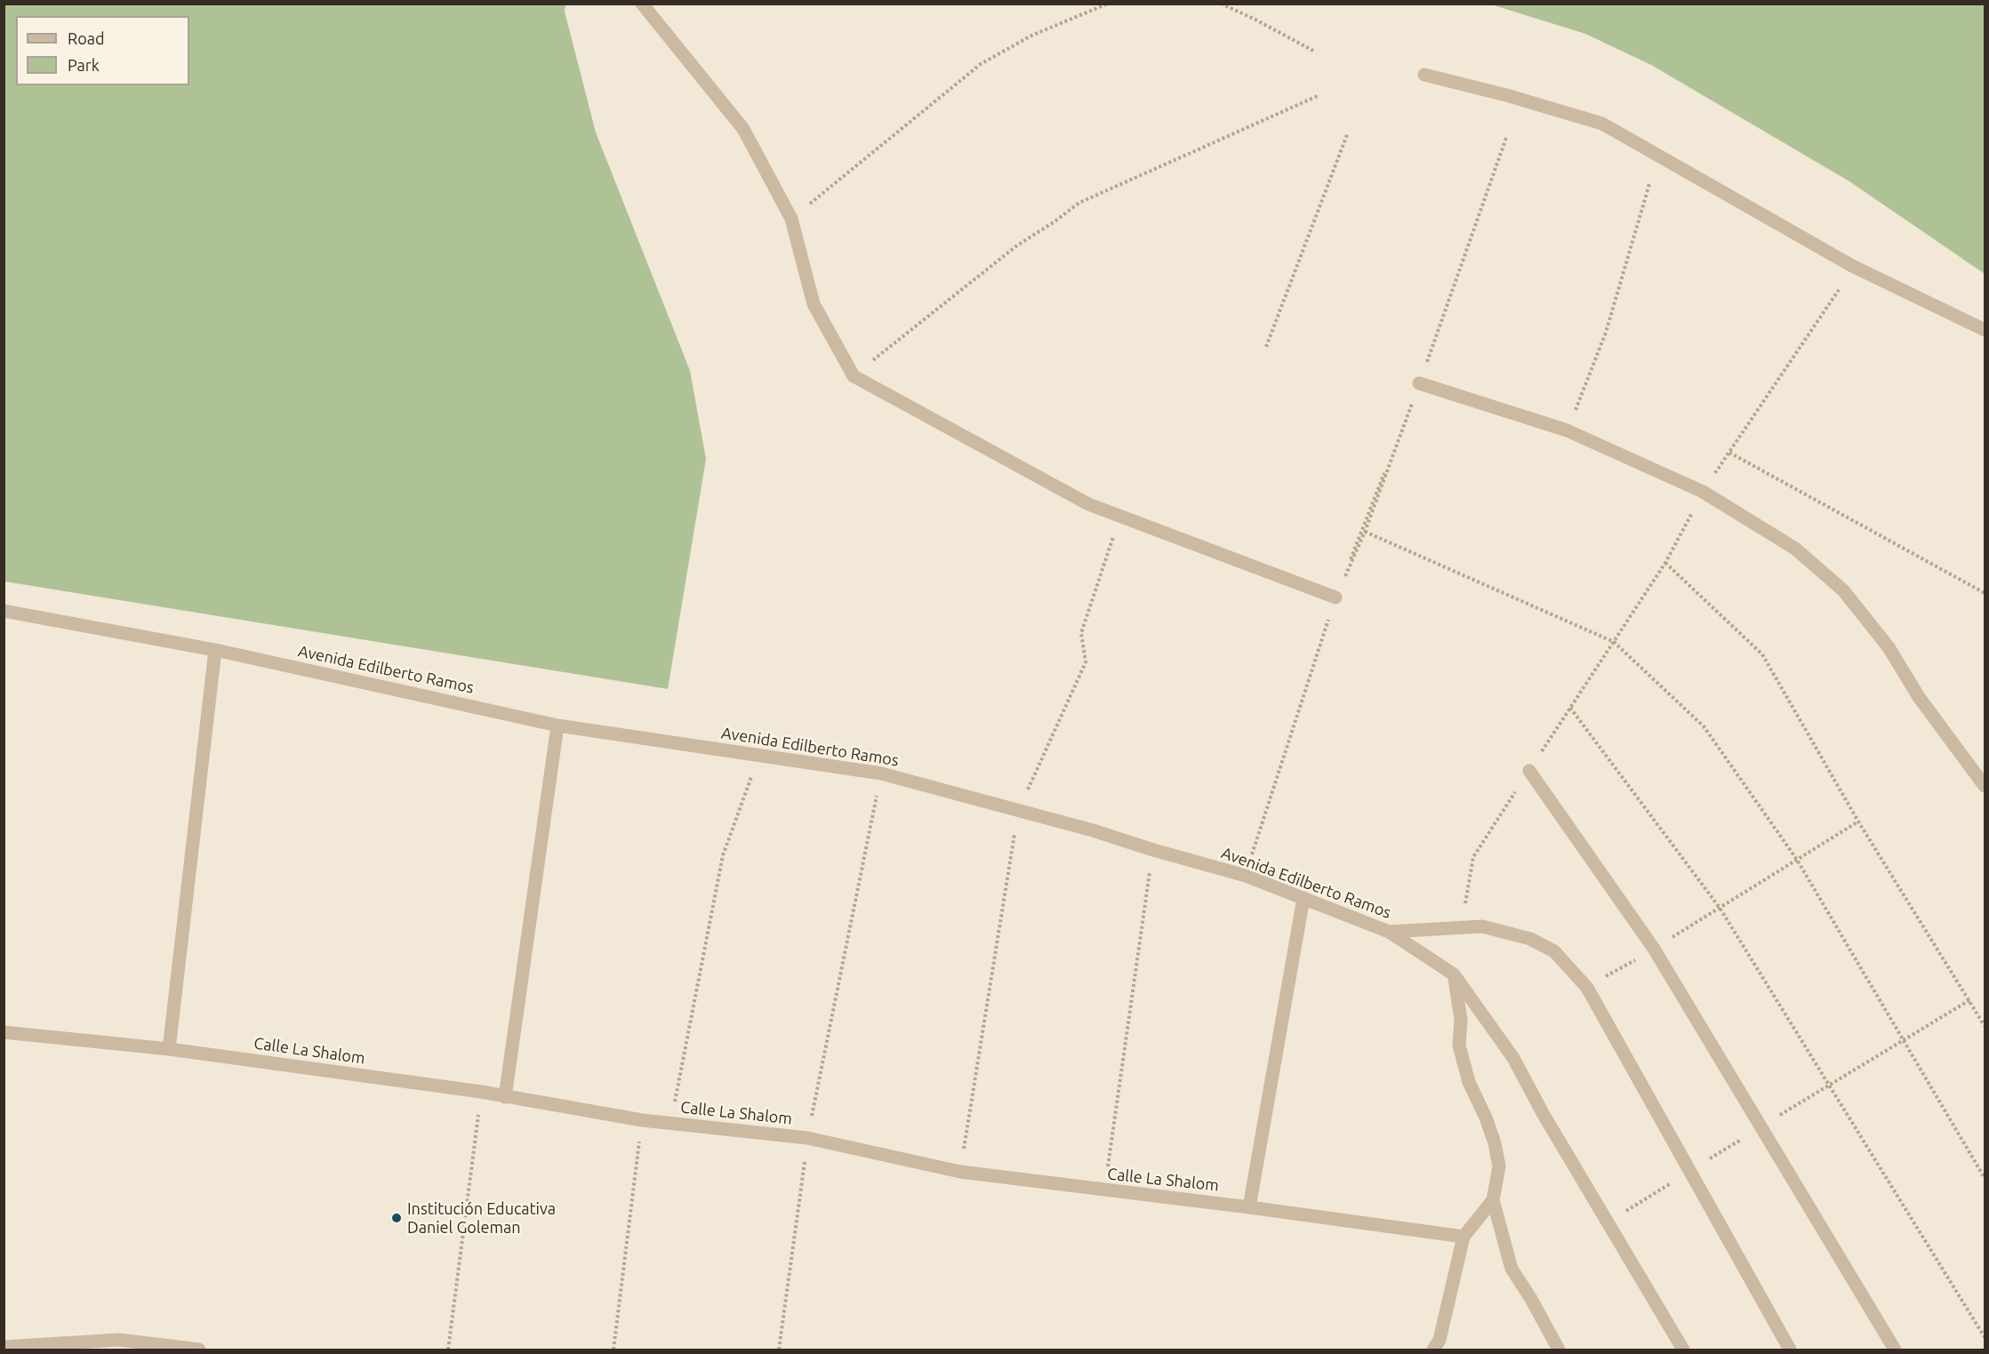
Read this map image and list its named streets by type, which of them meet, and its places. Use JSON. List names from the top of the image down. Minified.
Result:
{"streets":{"street":["Avenida Edilberto Ramos","Calle La Shalom"]},"places":["Institución Educativa Daniel Goleman"],"legend":["Road","Park"]}
